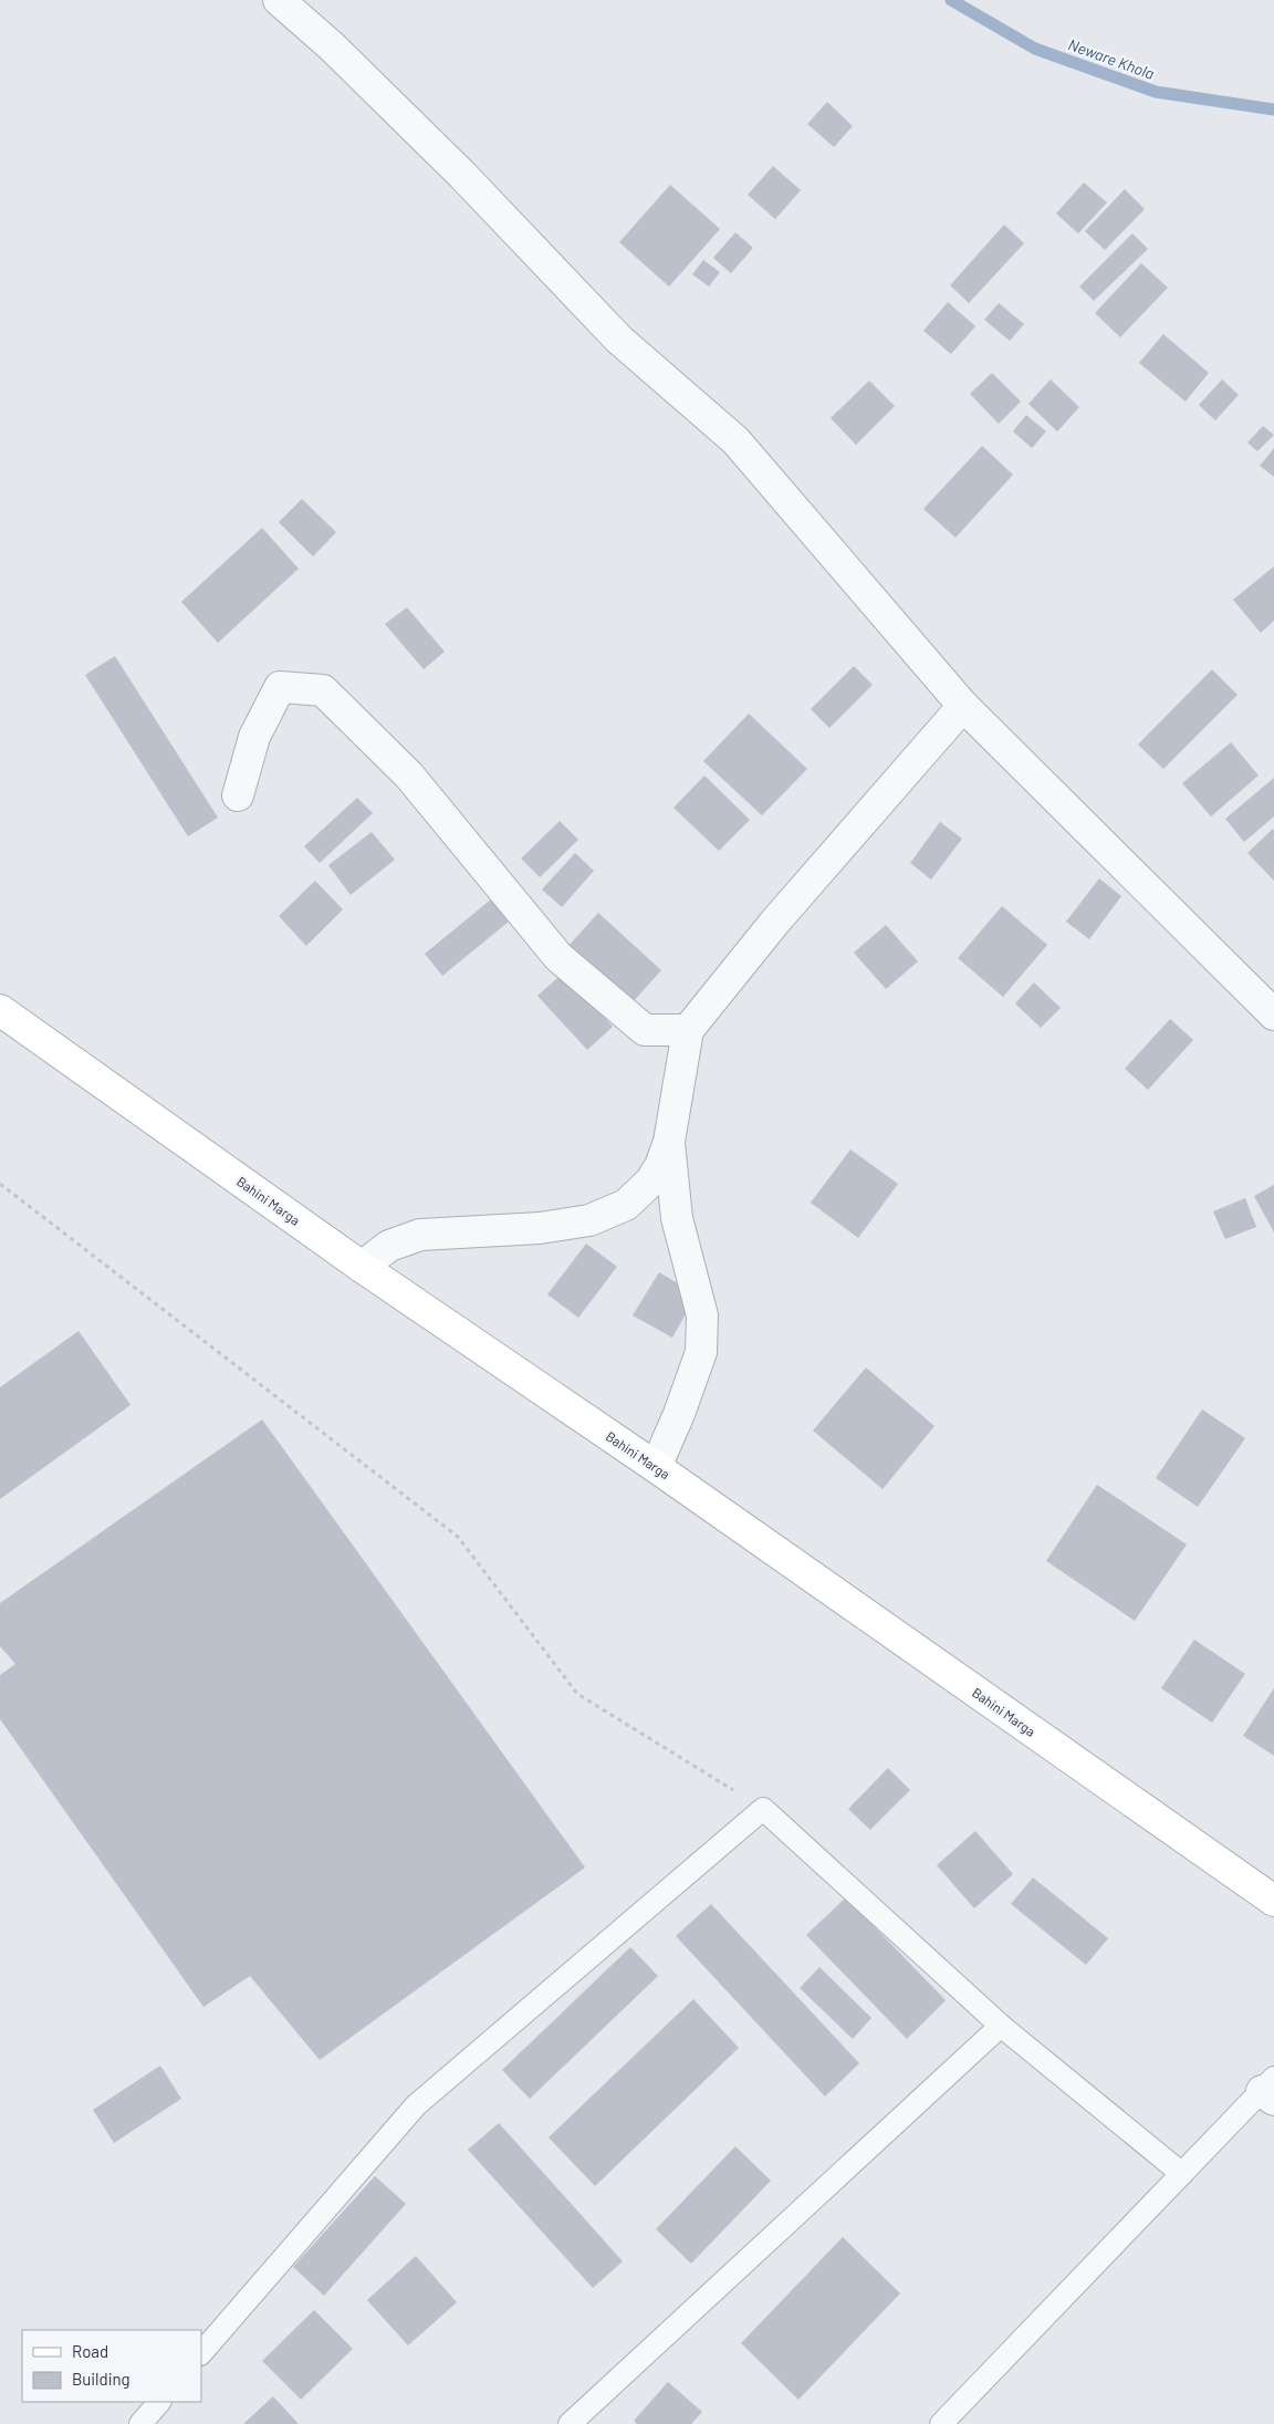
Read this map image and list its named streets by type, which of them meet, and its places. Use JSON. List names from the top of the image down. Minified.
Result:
{"streets":{"street":["Bahini Marga"]},"water":["Neware Khola"],"legend":["Road","Building"]}
